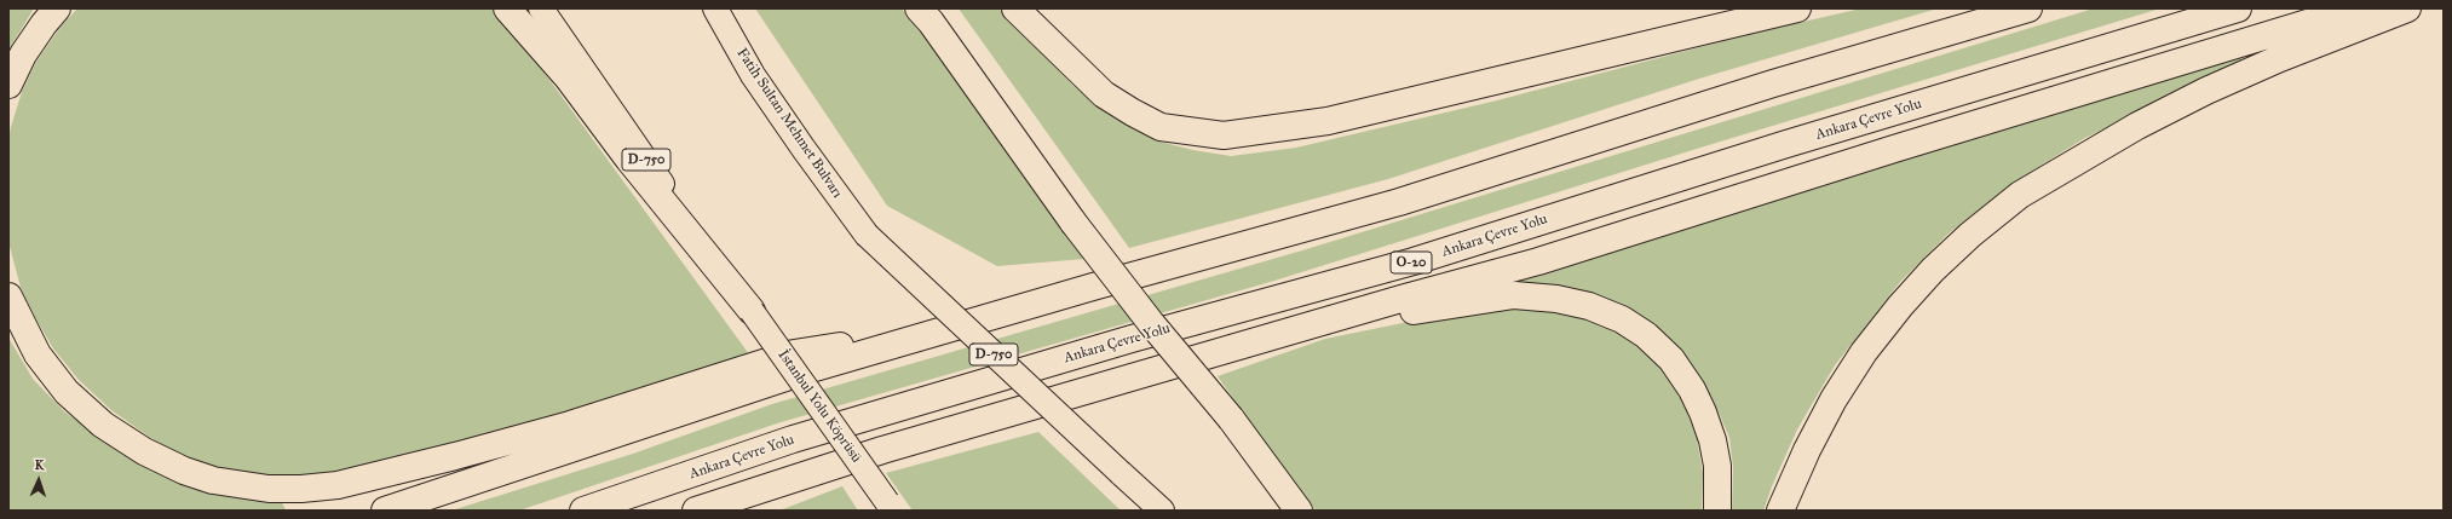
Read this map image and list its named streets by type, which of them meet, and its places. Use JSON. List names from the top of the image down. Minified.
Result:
{"streets":{"highway":["Ankara Çevre Yolu","Fatih Sultan Mehmet Bulvarı","D-750","O-20","İstanbul Yolu Köprüsü"]},"crossings":[["D-750","İstanbul Yolu Köprüsü"]],"north":"top"}
